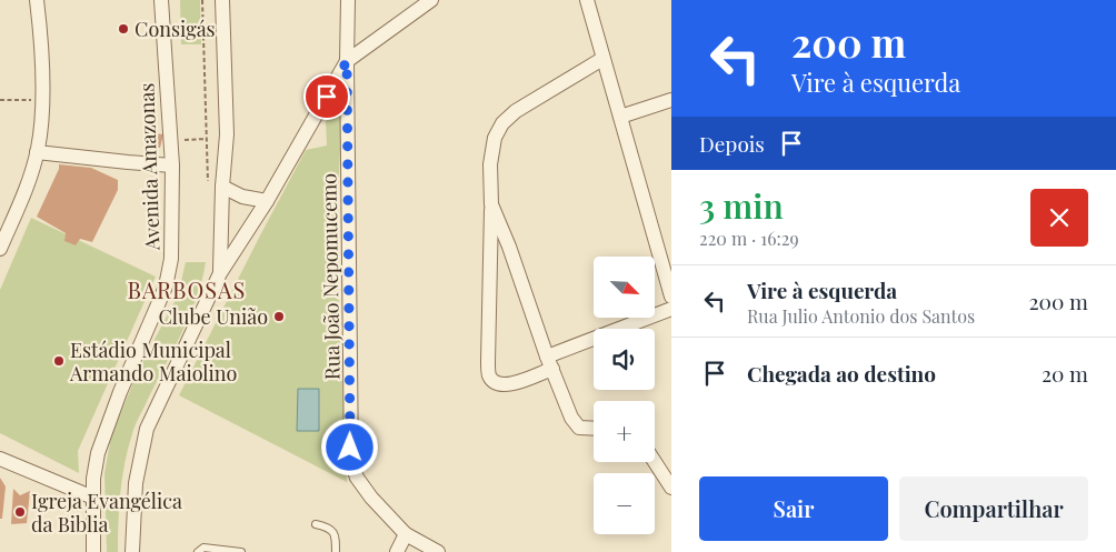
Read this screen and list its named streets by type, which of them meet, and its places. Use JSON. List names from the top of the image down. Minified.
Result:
{"streets":{"street":["Avenida Amazonas","Rua João Nepomucemo"]},"districts":["BARBOSAS"],"places":["Consigás","Clube União","Estádio Municipal Armando Maiolino","Igreja Evangélica da Biblia"],"north":"bottom right","page":{"turn":["200 m","Vire à esquerda"],"then":"Depois","heading":["3 min","220 m · 16:29"],"map_buttons":["+","−"],"list":[{"name":"Vire à esquerda","note":"Rua Julio Antonio dos Santos","value":"200 m"},{"name":"Chegada ao destino","value":"20 m"}],"buttons":["Sair","Compartilhar"]}}
